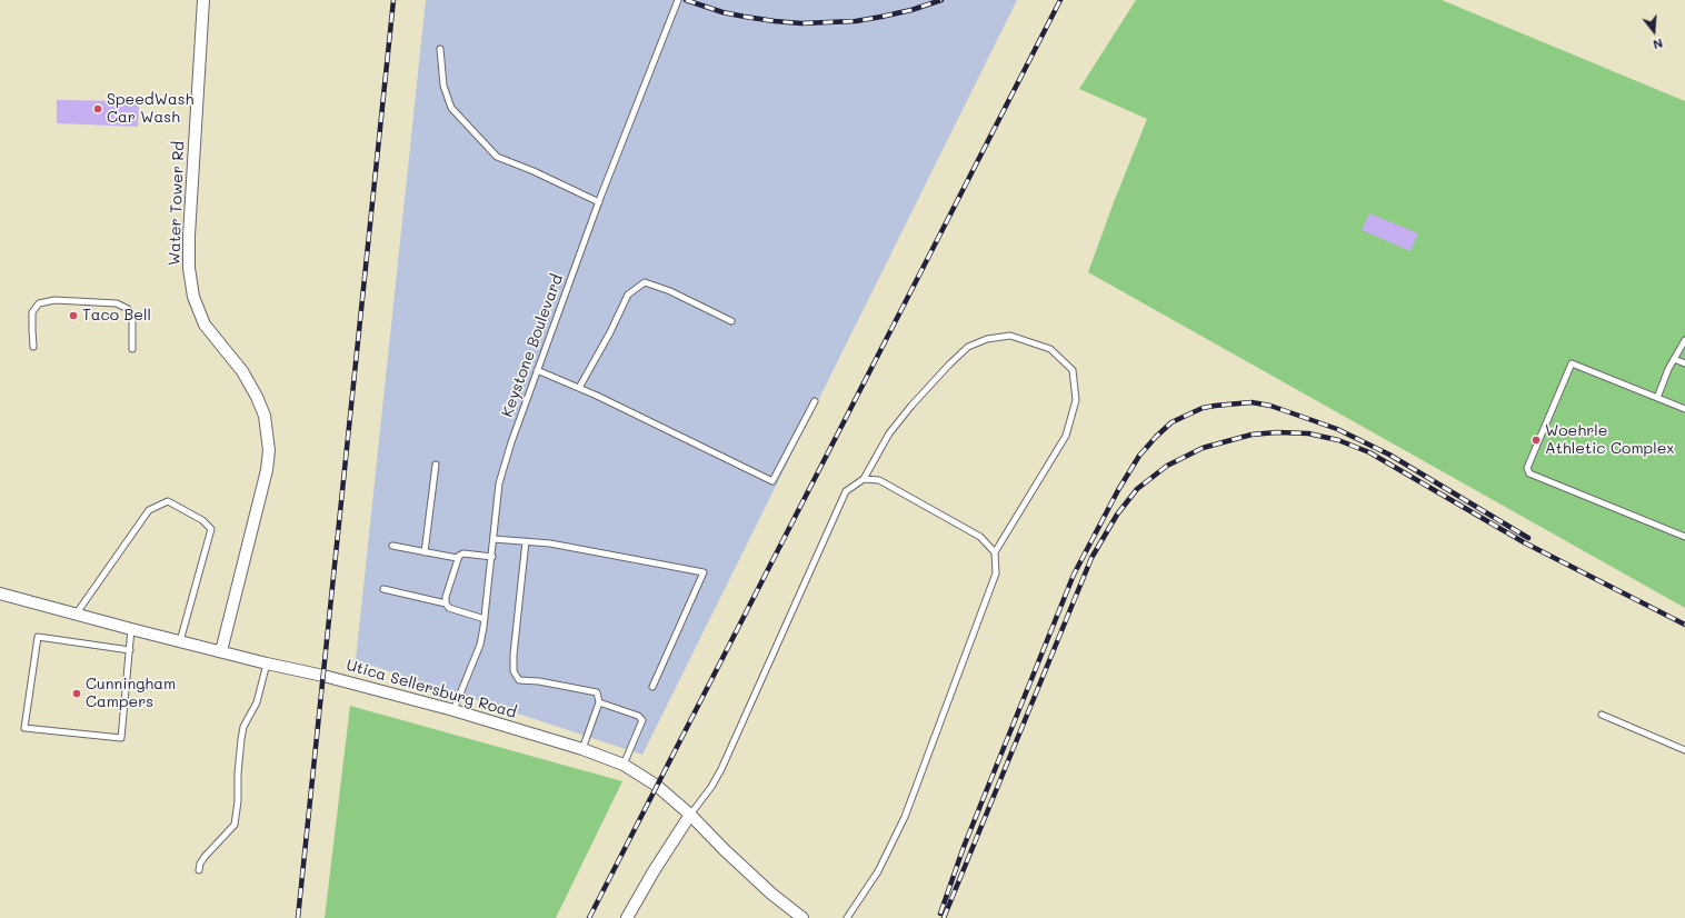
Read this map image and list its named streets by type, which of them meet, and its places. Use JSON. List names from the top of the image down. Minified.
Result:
{"streets":{"street":["Water Tower Rd","Utica Sellersburg Road"],"lane":["Keystone Boulevard"]},"crossings":[["Water Tower Rd","Utica Sellersburg Road"],["Keystone Boulevard","Utica Sellersburg Road"]],"places":["SpeedWash Car Wash","Taco Bell","Woehrle Athletic Complex","Cunningham Campers"],"north":"bottom"}
